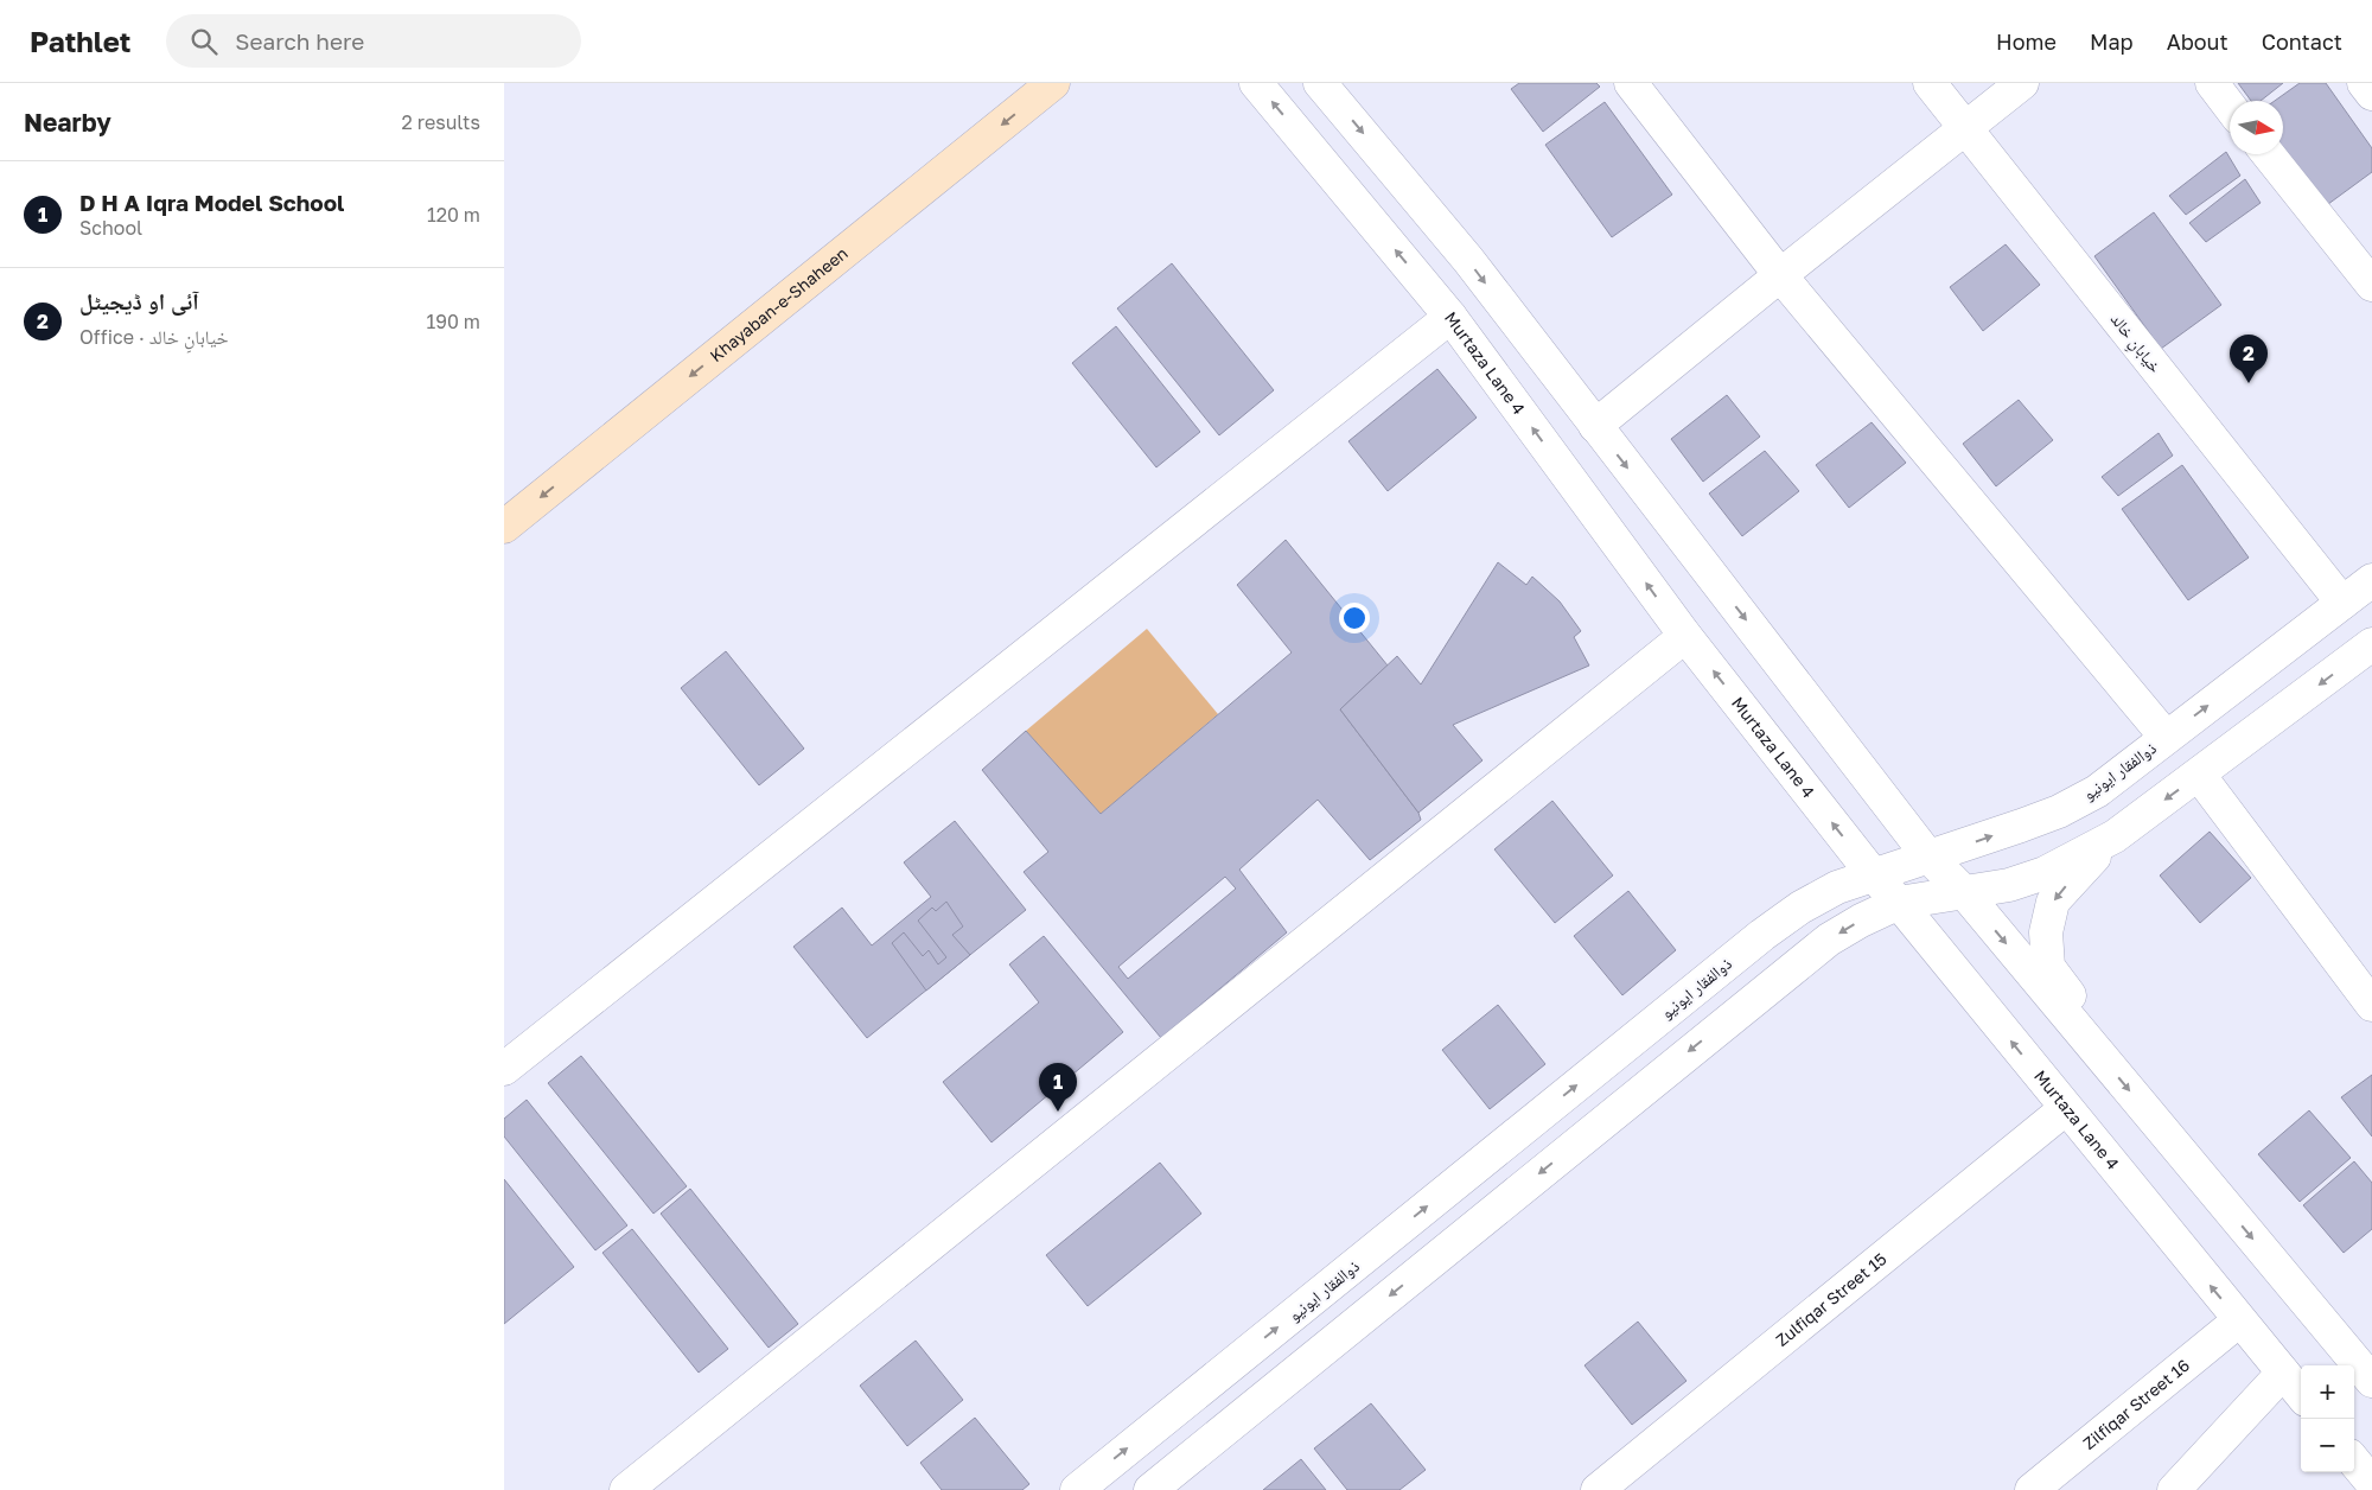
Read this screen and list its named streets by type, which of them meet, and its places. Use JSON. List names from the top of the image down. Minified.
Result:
{"streets":{"main road":["Khayaban-e-Shaheen"],"street":["خیابانِ خالد","Murtaza Lane 4","ذوالفقار ایونیو","Zulfiqar Street 15","Zilfiqar Street 16"]},"crossings":[["خیابانِ خالد","ذوالفقار ایونیو"],["Murtaza Lane 4","ذوالفقار ایونیو"],["Murtaza Lane 4","Zulfiqar Street 15"],["Murtaza Lane 4","Zilfiqar Street 16"]],"one_way":["Khayaban-e-Shaheen"],"north":"right","page":{"header":"Pathlet","search":"Search here","nav":["Home","Map","About","Contact"],"heading":["Nearby","2 results"],"list":[{"mark":"1","name":"D H A Iqra Model School","note":"School","value":"120 m"},{"mark":"2","name":"آئی او ڈیجیٹل","note":"Office · خیابانِ خالد","value":"190 m"}],"pins":["2","1"],"map_buttons":["+","−"]}}
